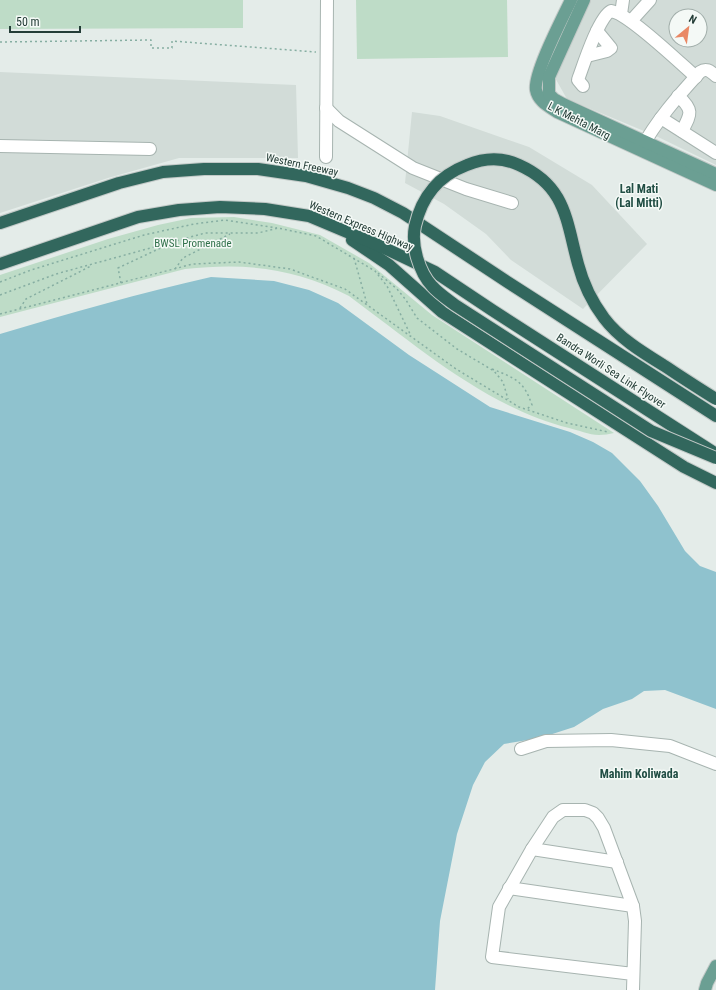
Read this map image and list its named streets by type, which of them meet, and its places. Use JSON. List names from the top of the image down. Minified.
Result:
{"streets":{"highway":["Western Freeway","Western Express Highway","Bandra Worli Sea Link Flyover"],"main road":["L K Mehta Marg"]},"crossings":[["Western Freeway","Bandra Worli Sea Link Flyover"],["Western Express Highway","Bandra Worli Sea Link Flyover"]],"districts":["Lal Mati (Lal Mitti)","Mahim Koliwada"],"parks":["BWSL Promenade"],"scale_bar":"50 m","north":"top right"}
